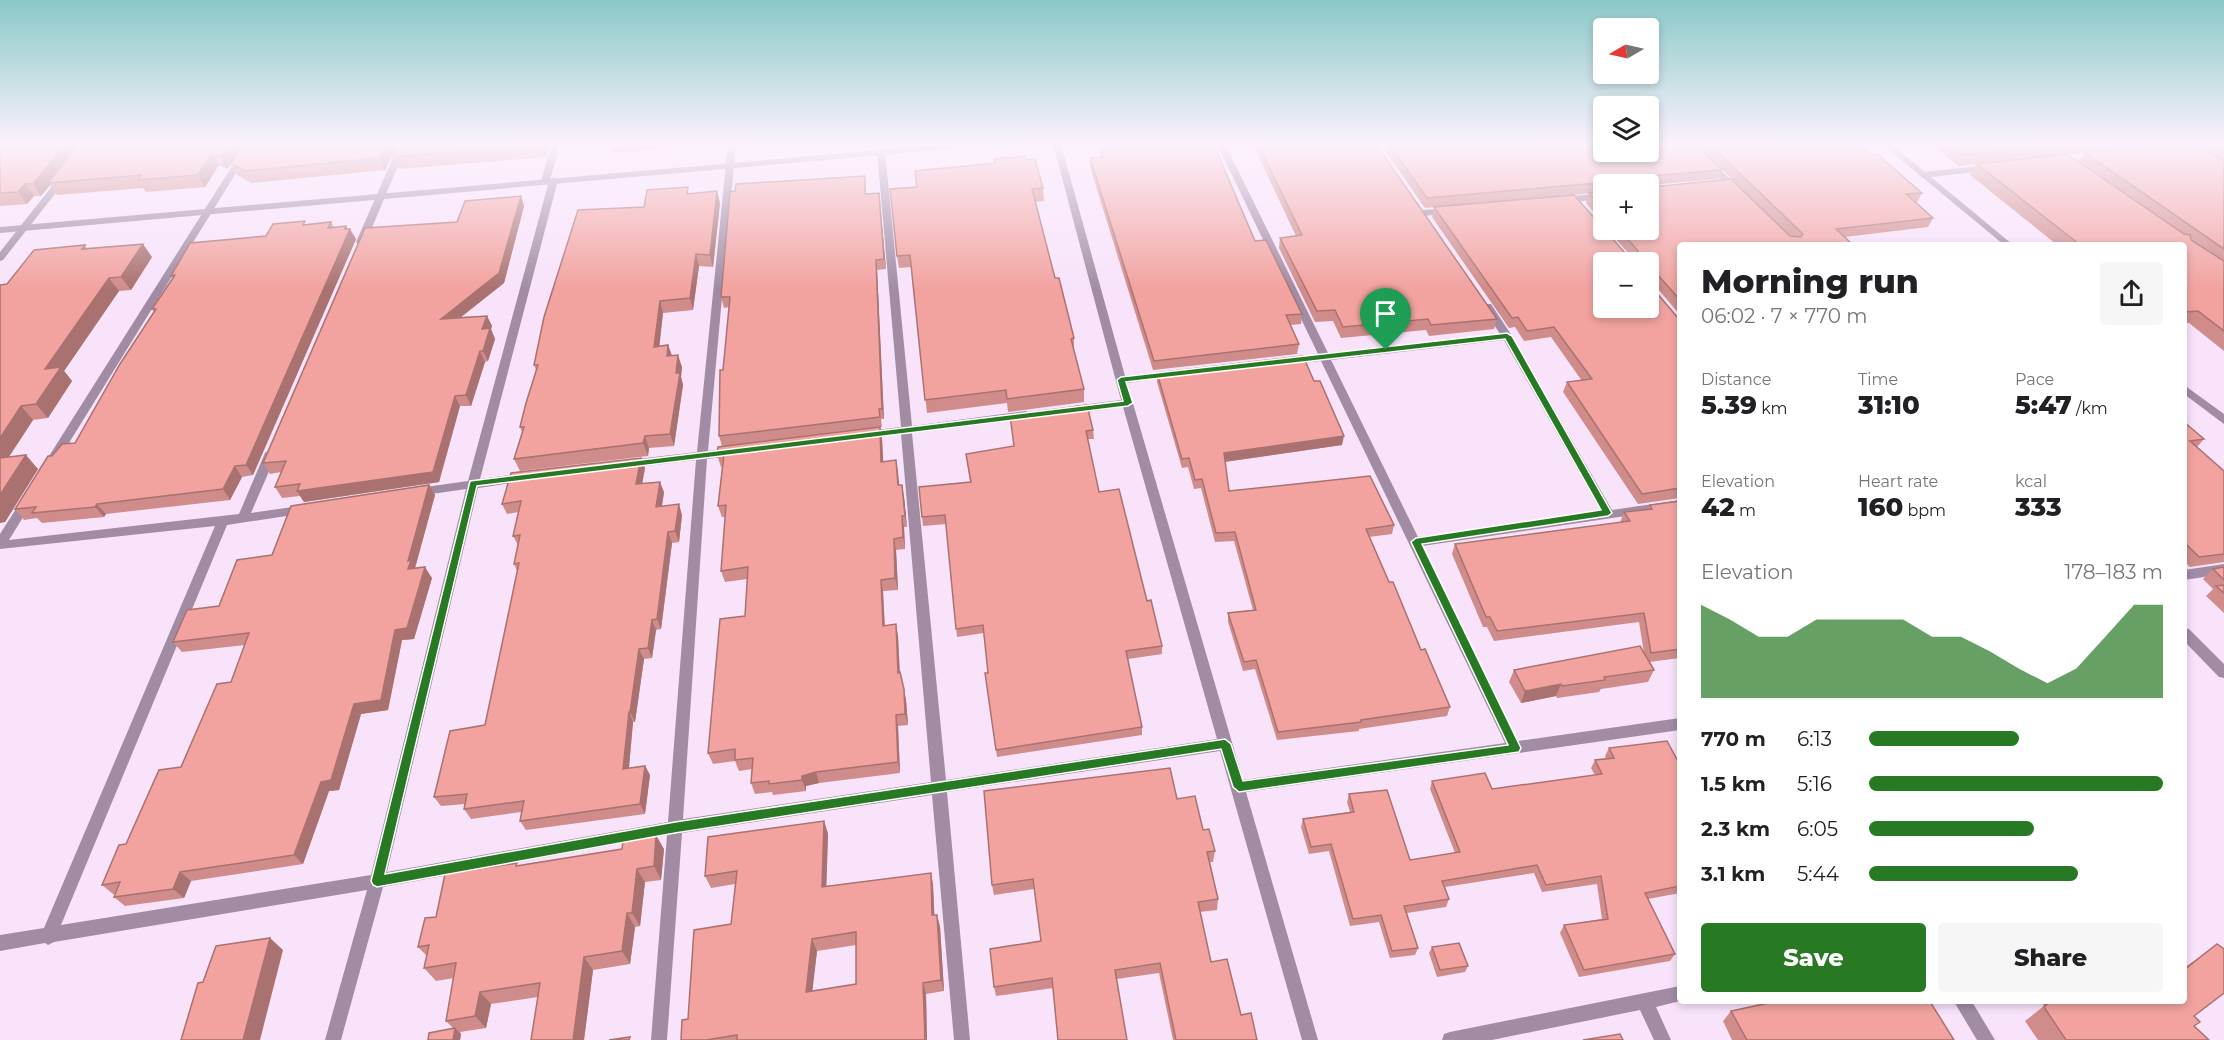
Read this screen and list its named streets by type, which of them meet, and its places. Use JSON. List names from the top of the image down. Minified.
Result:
{"north":"left","page":{"map_buttons":["+","−"],"heading":["Morning run","06:02 · 7 × 770 m"],"stats":[["Distance","5.39 km"],["Time","31:10"],["Pace","5:47 /km"],["Elevation","42 m"],["Heart rate","160 bpm"],["kcal","333"]],"chart":["Elevation","178–183 m"],"list":[{"name":"770 m","note":"6:13"},{"name":"1.5 km","note":"5:16"},{"name":"2.3 km","note":"6:05"},{"name":"3.1 km","note":"5:44"}],"buttons":["Save","Share"]}}
